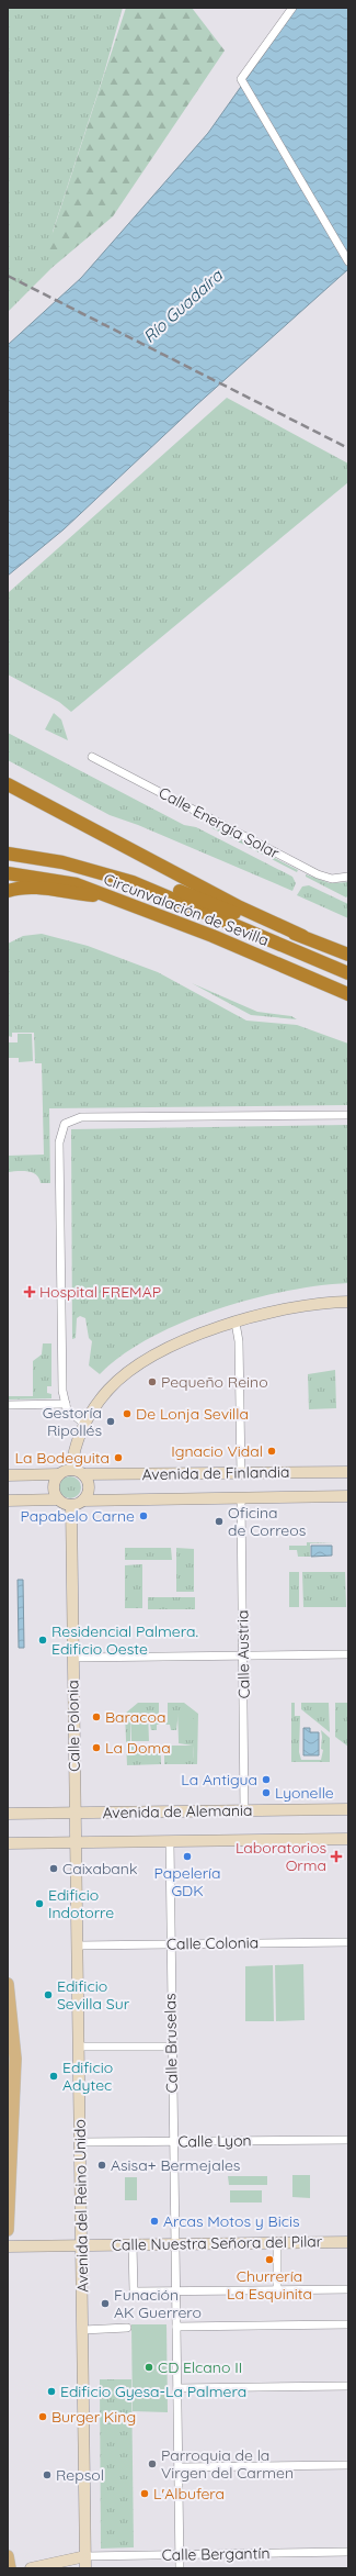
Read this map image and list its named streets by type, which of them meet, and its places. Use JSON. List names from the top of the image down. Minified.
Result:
{"streets":{"highway":["Circunvalación de Sevilla"],"street":["Calle Energía Solar","Avenida de Finlandia","Calle Austria","Calle Polonia","Avenida de Alemania","Calle Colonia","Calle Bruselas","Calle Lyon","Avenida del Reino Unido","Calle Nuestra Señora del Pilar","Calle Bergantín"]},"crossings":[["Avenida de Finlandia","Calle Austria"],["Avenida de Finlandia","Calle Polonia"],["Calle Austria","Avenida de Alemania"],["Calle Polonia","Avenida de Alemania"],["Calle Polonia","Avenida del Reino Unido"],["Avenida de Alemania","Calle Bruselas"],["Avenida de Alemania","Avenida del Reino Unido"],["Calle Colonia","Calle Bruselas"],["Calle Colonia","Avenida del Reino Unido"],["Calle Bruselas","Calle Lyon"],["Calle Bruselas","Calle Nuestra Señora del Pilar"],["Calle Bruselas","Calle Bergantín"],["Calle Lyon","Avenida del Reino Unido"],["Avenida del Reino Unido","Calle Nuestra Señora del Pilar"],["Avenida del Reino Unido","Calle Bergantín"]],"water":["Río Guadaíra"],"places":{"health":["Hospital FREMAP","Laboratorios Orma"],"other":["Pequeño Reino","De Lonja Sevilla","Gestoría Ripollés","Ignacio Vidal","La Bodeguita","Papabelo Carne","Oficina de Correos","Residencial Palmera. Edificio Oeste","Baracoa","La Doma","La Antigua","Lyonelle","Papelería GDK","Caixabank","Edificio Indotorre","Edificio Sevilla Sur","Edificio Adytec","Asisa+ Bermejales","Arcas Motos y Bicis","Churrería La Esquinita","Funación AK Guerrero","CD Elcano II","Edificio Gyesa-La Palmera","Burger King","Parroquia de la Virgen del Carmen","Repsol","L'Albufera"]}}
